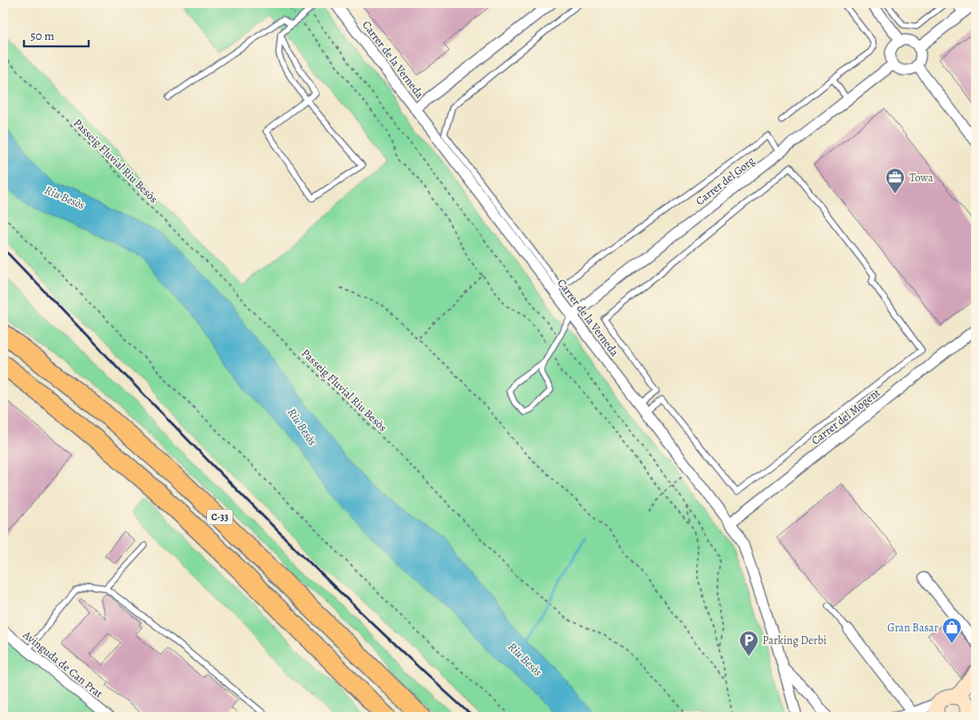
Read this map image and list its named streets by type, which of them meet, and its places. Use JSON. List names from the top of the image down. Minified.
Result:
{"streets":{"highway":["C-33"],"street":["Carrer de la Verneda","Carrer del Gorg","Carrer del Mogent","Avinguda de Can Prat"],"path":["Passeig Fluvial Riu Besòs"]},"crossings":[["Carrer de la Verneda","Carrer del Gorg"],["Carrer de la Verneda","Carrer del Mogent"]],"water":["Riu Besòs"],"places":{"office":["Towa"],"shop":["Gran Basar"],"parking":["Parking Derbi"]},"scale_bar":"50 m"}
